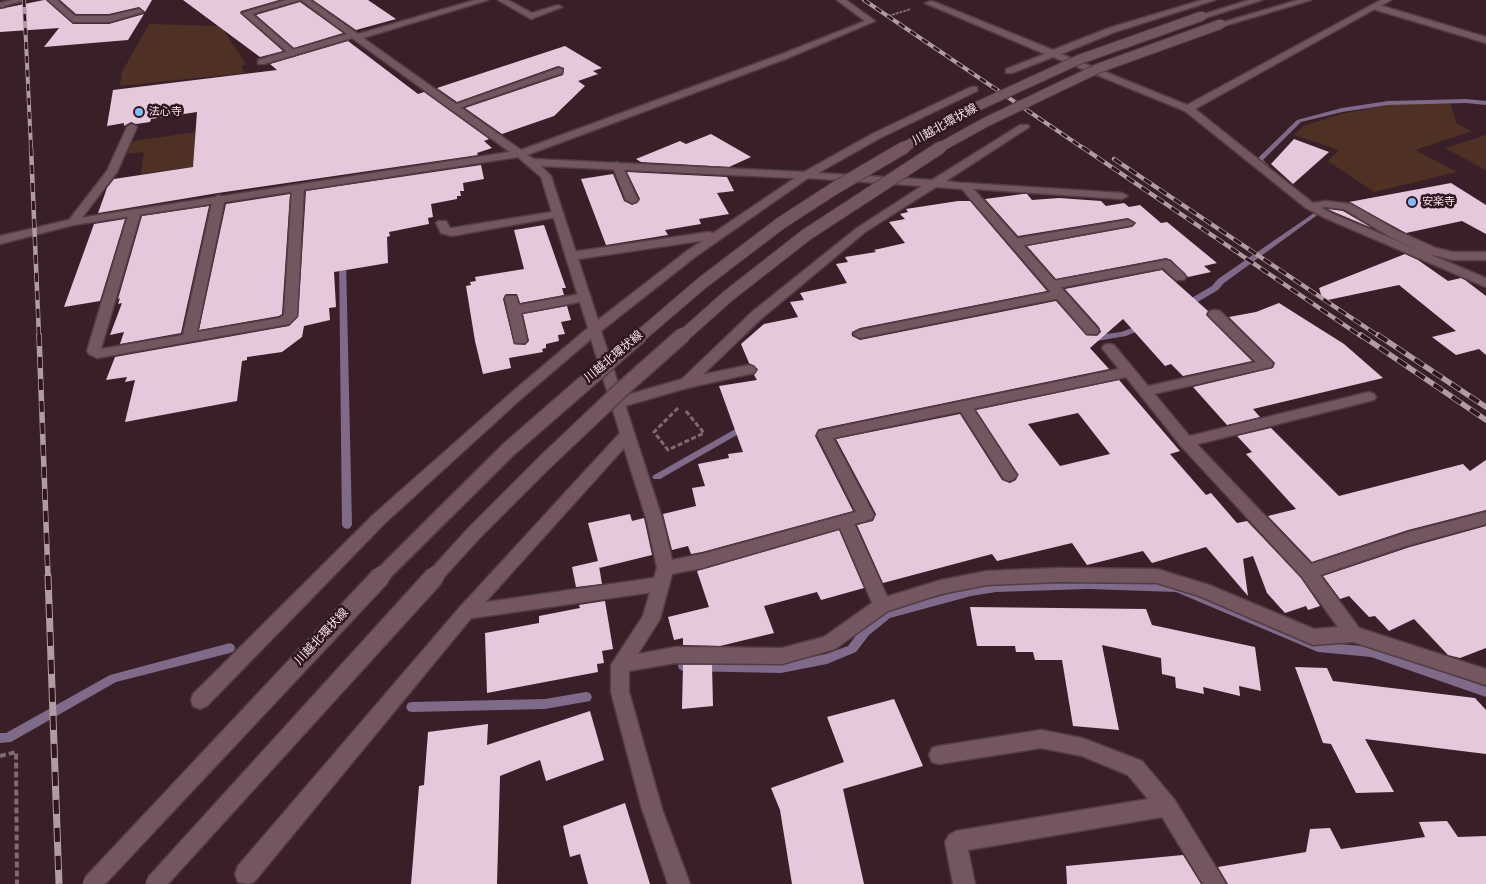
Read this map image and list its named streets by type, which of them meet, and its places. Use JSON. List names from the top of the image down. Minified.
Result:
{"streets":{"street":["川越北環状線"]},"places":["法心寺","安楽寺"]}
